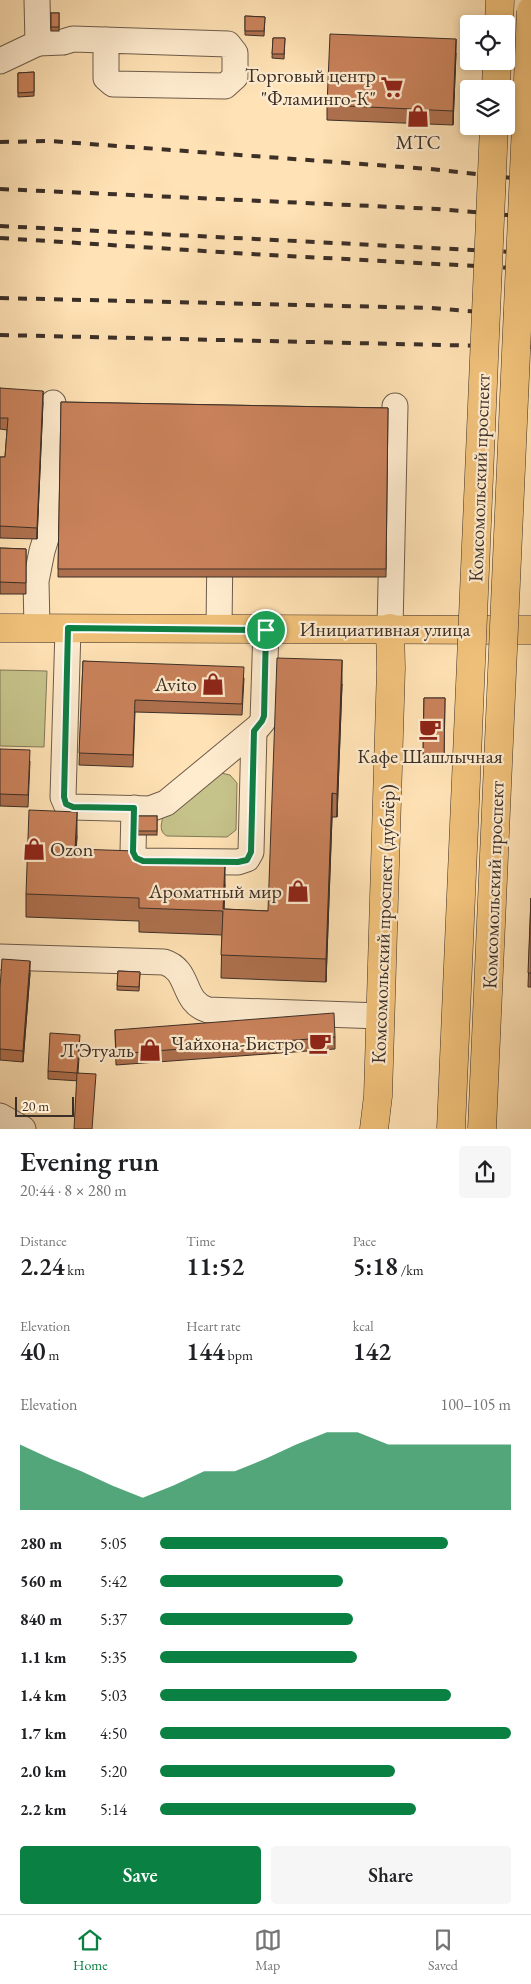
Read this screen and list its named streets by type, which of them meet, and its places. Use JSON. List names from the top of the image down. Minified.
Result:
{"streets":{"main road":["Комсомольский проспект","Инициативная улица","Комсомольский проспект (дублёр)"]},"crossings":[["Инициативная улица","Комсомольский проспект (дублёр)"]],"places":{"supermarket":["Торговый центр \"Фламинго-К\""],"shop":["МТС","Avito","Ozon","Ароматный мир","Л'Этуаль"],"cafe":["Кафе Шашлычная","Чайхона-Бистро"]},"scale_bar":"20 m","page":{"scale":"20 m","heading":["Evening run","20:44 · 8 × 280 m"],"stats":[["Distance","2.24 km"],["Time","11:52"],["Pace","5:18 /km"],["Elevation","40 m"],["Heart rate","144 bpm"],["kcal","142"]],"chart":["Elevation","100–105 m"],"list":[{"name":"280 m","note":"5:05"},{"name":"560 m","note":"5:42"},{"name":"840 m","note":"5:37"},{"name":"1.1 km","note":"5:35"},{"name":"1.4 km","note":"5:03"},{"name":"1.7 km","note":"4:50"},{"name":"2.0 km","note":"5:20"},{"name":"2.2 km","note":"5:14"}],"buttons":["Save","Share"],"tabs":["Home","Map","Saved"]}}
